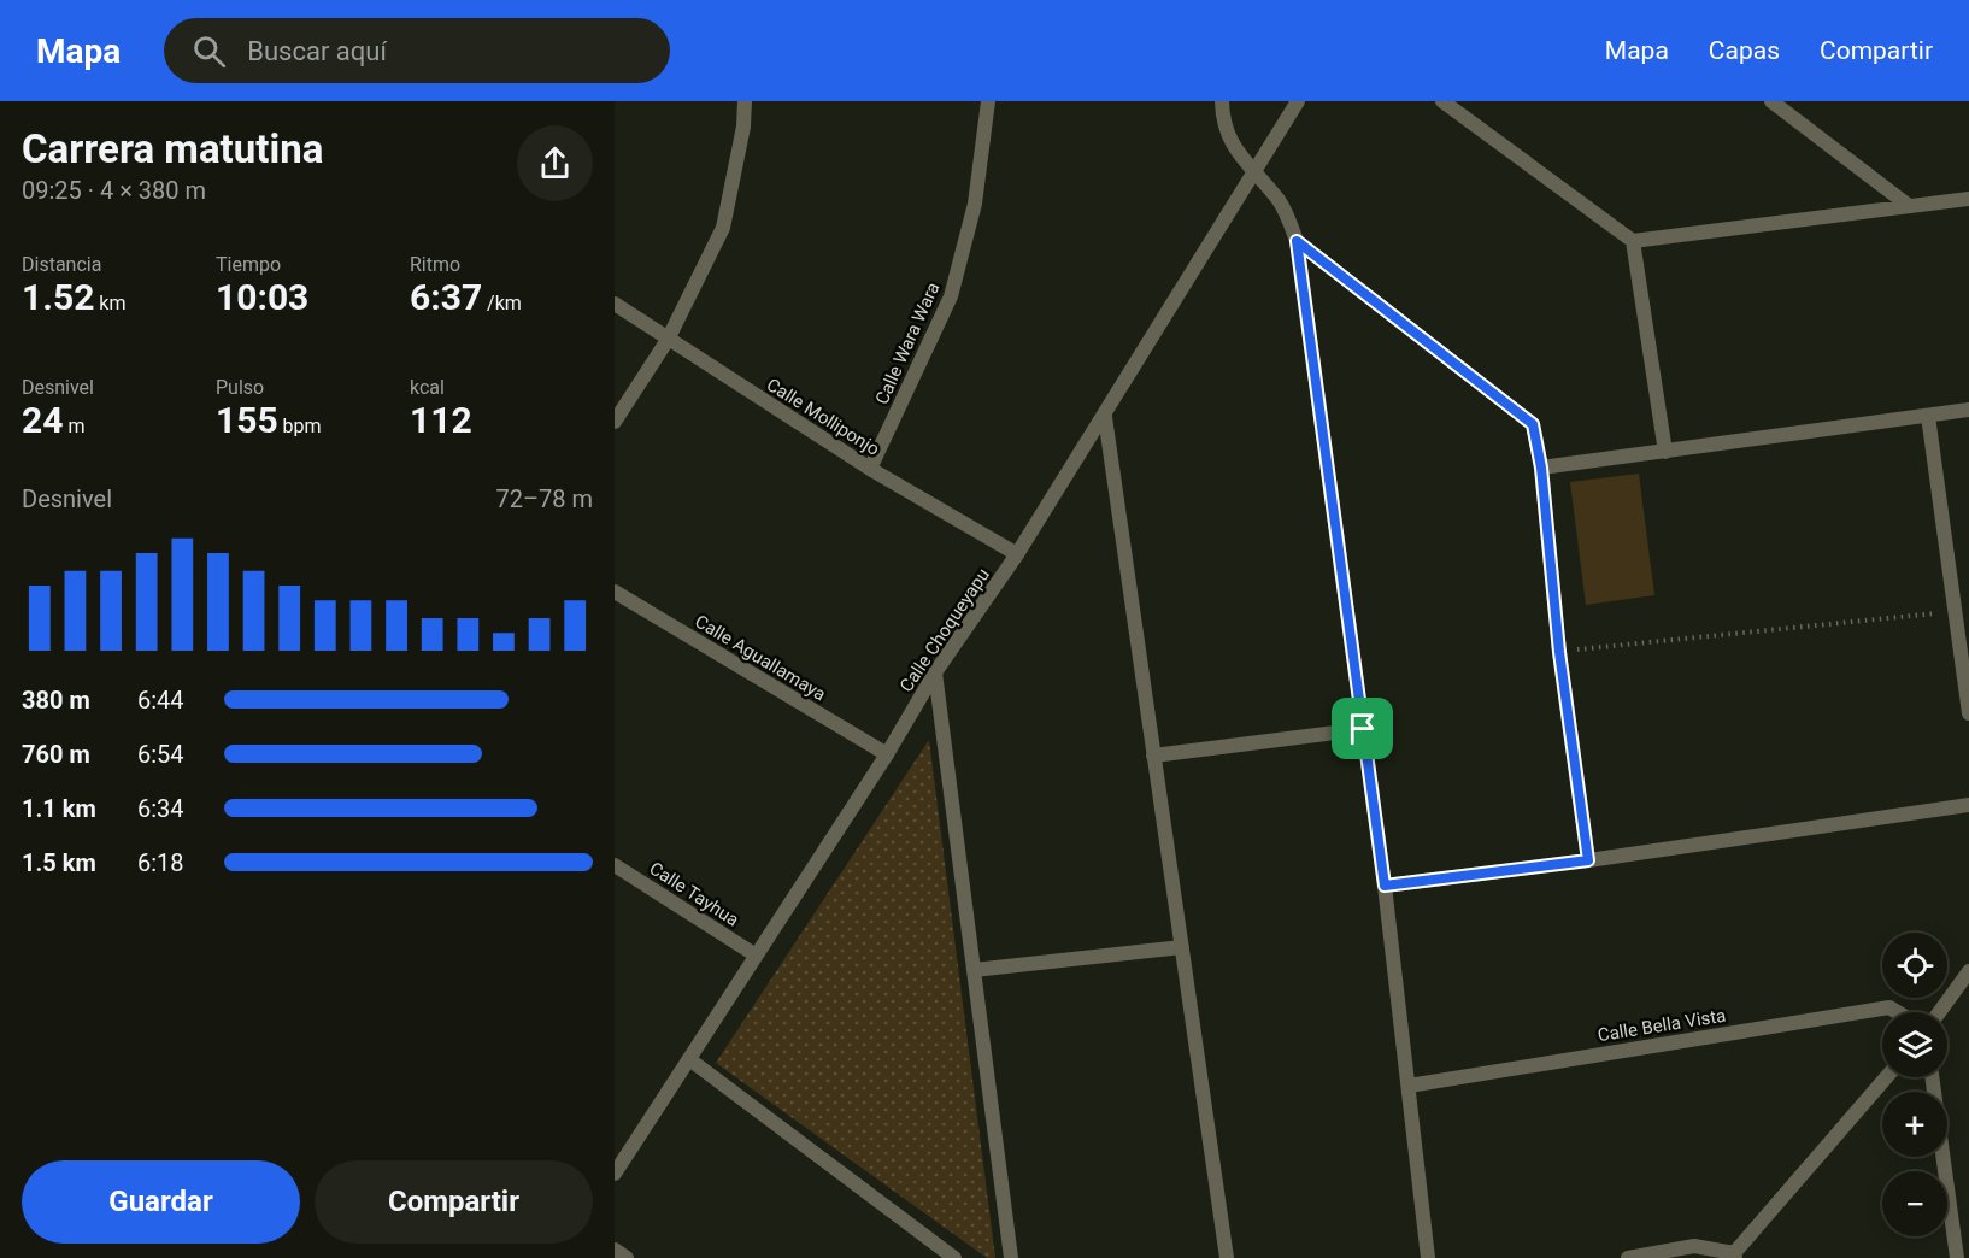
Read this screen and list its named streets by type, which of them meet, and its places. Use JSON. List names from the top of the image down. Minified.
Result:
{"streets":{"street":["Calle Wara Wara","Calle Molliponjo","Calle Choqueyapu","Calle Aguallamaya","Calle Tayhua","Calle Bella Vista"]},"crossings":[["Calle Wara Wara","Calle Molliponjo"],["Calle Molliponjo","Calle Choqueyapu"],["Calle Choqueyapu","Calle Aguallamaya"],["Calle Choqueyapu","Calle Tayhua"]],"page":{"header":"Mapa","search":"Buscar aquí","nav":["Mapa","Capas","Compartir"],"heading":["Carrera matutina","09:25 · 4 × 380 m"],"stats":[["Distancia","1.52 km"],["Tiempo","10:03"],["Ritmo","6:37 /km"],["Desnivel","24 m"],["Pulso","155 bpm"],["kcal","112"]],"chart":["Desnivel","72–78 m"],"list":[{"name":"380 m","note":"6:44"},{"name":"760 m","note":"6:54"},{"name":"1.1 km","note":"6:34"},{"name":"1.5 km","note":"6:18"}],"map_buttons":["+","−"],"buttons":["Guardar","Compartir"]}}
